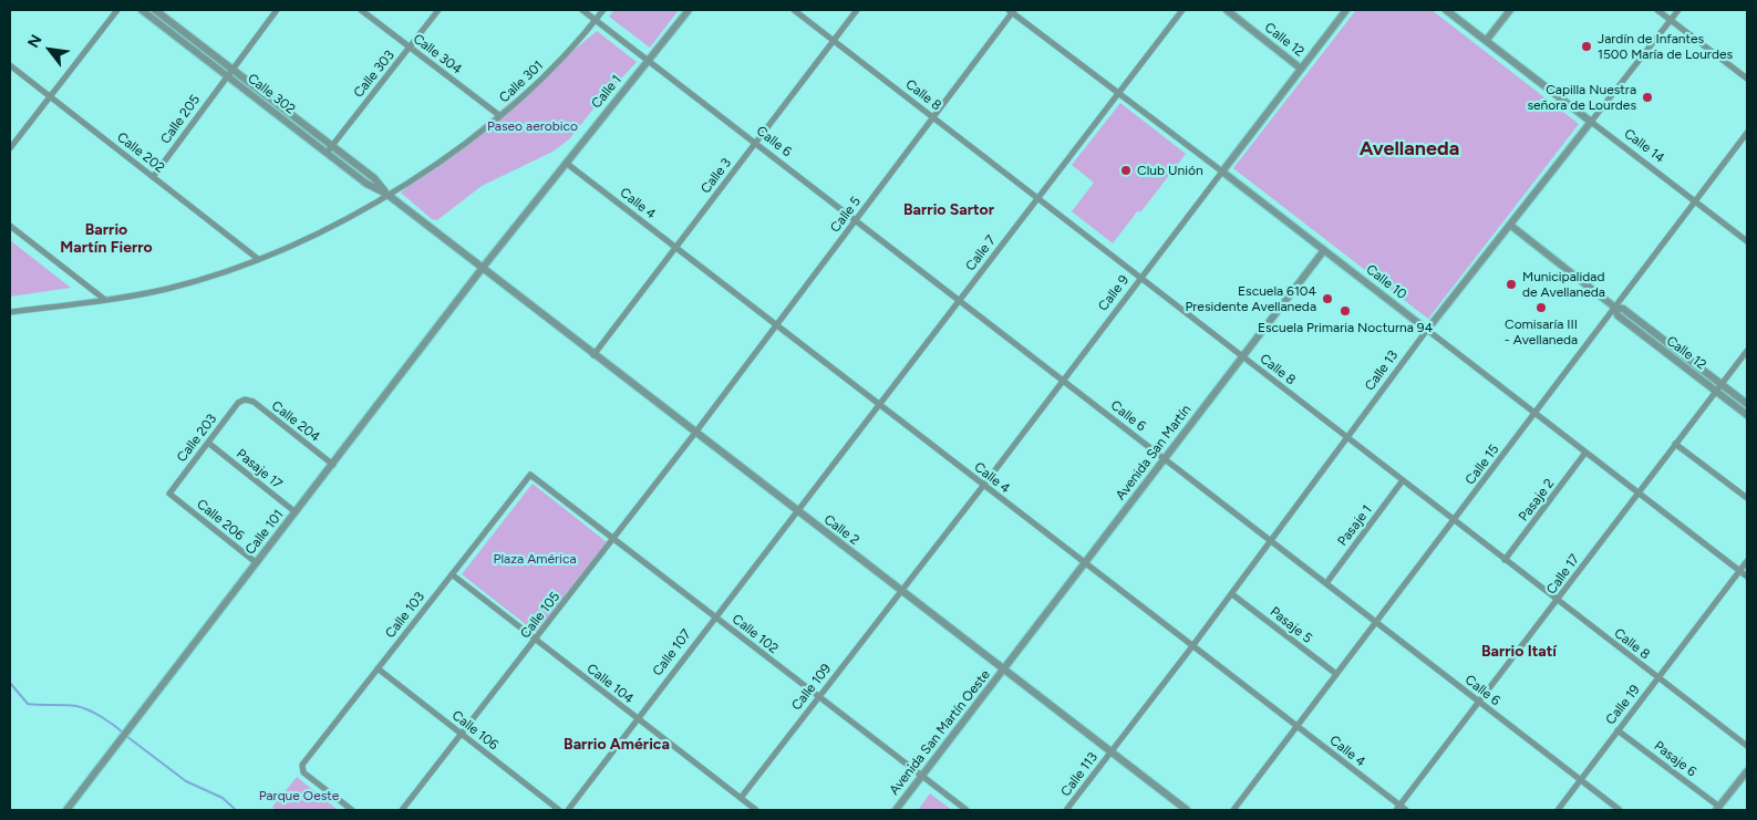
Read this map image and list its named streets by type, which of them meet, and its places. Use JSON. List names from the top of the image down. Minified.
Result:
{"streets":{"street":["Calle 12","Calle 304","Calle 303","Calle 301","Calle 1","Calle 302","Calle 8","Calle 205","Calle 6","Calle 14","Calle 202","Calle 3","Calle 4","Calle 5","Calle 7","Calle 10","Calle 9","Calle 13","Calle 204","Calle 203","Avenida San Martín","Calle 15","Pasaje 17","Pasaje 2","Calle 206","Pasaje 1","Calle 2","Calle 101","Calle 17","Calle 103","Calle 105","Pasaje 5","Calle 102","Calle 107","Calle 104","Calle 109","Calle 19","Calle 106","Avenida San Martín Oeste","Pasaje 6","Calle 113"]},"crossings":[["Calle 12","Calle 9"],["Calle 12","Calle 13"],["Calle 12","Calle 15"],["Calle 12","Calle 17"],["Calle 304","Calle 303"],["Calle 304","Calle 301"],["Calle 303","Calle 302"],["Calle 301","Calle 302"],["Calle 301","Calle 6"],["Calle 301","Calle 202"],["Calle 1","Calle 302"],["Calle 1","Calle 6"],["Calle 1","Calle 4"],["Calle 1","Calle 2"],["Calle 1","Calle 101"],["Calle 302","Calle 205"],["Calle 302","Calle 2"],["Calle 302","Calle 101"],["Calle 8","Calle 3"],["Calle 8","Calle 5"],["Calle 8","Calle 7"],["Calle 8","Calle 9"],["Calle 8","Calle 13"],["Calle 8","Avenida San Martín"],["Calle 8","Calle 15"],["Calle 8","Pasaje 2"],["Calle 8","Pasaje 1"],["Calle 8","Calle 17"],["Calle 8","Calle 19"],["Calle 205","Calle 202"],["Calle 6","Calle 3"],["Calle 6","Calle 5"],["Calle 6","Calle 7"],["Calle 6","Calle 9"],["Calle 6","Calle 13"],["Calle 6","Avenida San Martín"],["Calle 6","Calle 15"],["Calle 6","Pasaje 1"],["Calle 6","Calle 17"],["Calle 6","Calle 19"],["Calle 14","Calle 13"],["Calle 14","Calle 15"],["Calle 3","Calle 4"],["Calle 3","Calle 2"],["Calle 4","Calle 5"],["Calle 4","Calle 7"],["Calle 4","Calle 9"],["Calle 4","Calle 13"],["Calle 4","Avenida San Martín"],["Calle 4","Calle 15"],["Calle 4","Calle 17"],["Calle 5","Calle 10"],["Calle 5","Calle 2"],["Calle 5","Calle 105"],["Calle 7","Calle 10"],["Calle 7","Calle 2"],["Calle 7","Calle 107"],["Calle 10","Calle 9"],["Calle 10","Calle 13"],["Calle 10","Avenida San Martín"],["Calle 10","Calle 15"],["Calle 10","Pasaje 2"],["Calle 10","Calle 17"],["Calle 10","Calle 19"],["Calle 9","Calle 2"],["Calle 9","Calle 109"],["Calle 13","Calle 2"],["Calle 13","Pasaje 5"],["Calle 13","Calle 113"],["Calle 204","Calle 203"],["Calle 204","Calle 101"],["Calle 203","Pasaje 17"],["Calle 203","Calle 206"],["Avenida San Martín","Calle 2"],["Avenida San Martín","Avenida San Martín Oeste"],["Calle 15","Pasaje 5"],["Pasaje 17","Calle 101"],["Calle 206","Calle 101"],["Calle 2","Calle 101"],["Calle 2","Calle 105"],["Calle 2","Calle 107"],["Calle 2","Calle 109"],["Calle 2","Avenida San Martín Oeste"],["Calle 2","Calle 113"],["Calle 103","Calle 102"],["Calle 103","Calle 104"],["Calle 103","Calle 106"],["Calle 105","Calle 102"],["Calle 105","Calle 104"],["Calle 105","Calle 106"],["Calle 102","Calle 107"],["Calle 102","Calle 109"],["Calle 102","Avenida San Martín Oeste"],["Calle 107","Calle 104"],["Calle 104","Calle 109"],["Calle 19","Pasaje 6"]],"districts":["Avellaneda","Barrio Sartor","Barrio Martín Fierro","Barrio Itatí","Barrio América"],"parks":["Paseo aerobico","Plaza América","Parque Oeste"],"places":["Jardín de Infantes 1500 María de Lourdes","Capilla Nuestra señora de Lourdes","Club Unión","Municipalidad de Avellaneda","Escuela 6104 Presidente Avellaneda","Comisaría III - Avellaneda","Escuela Primaria Nocturna 94"],"north":"top left"}
